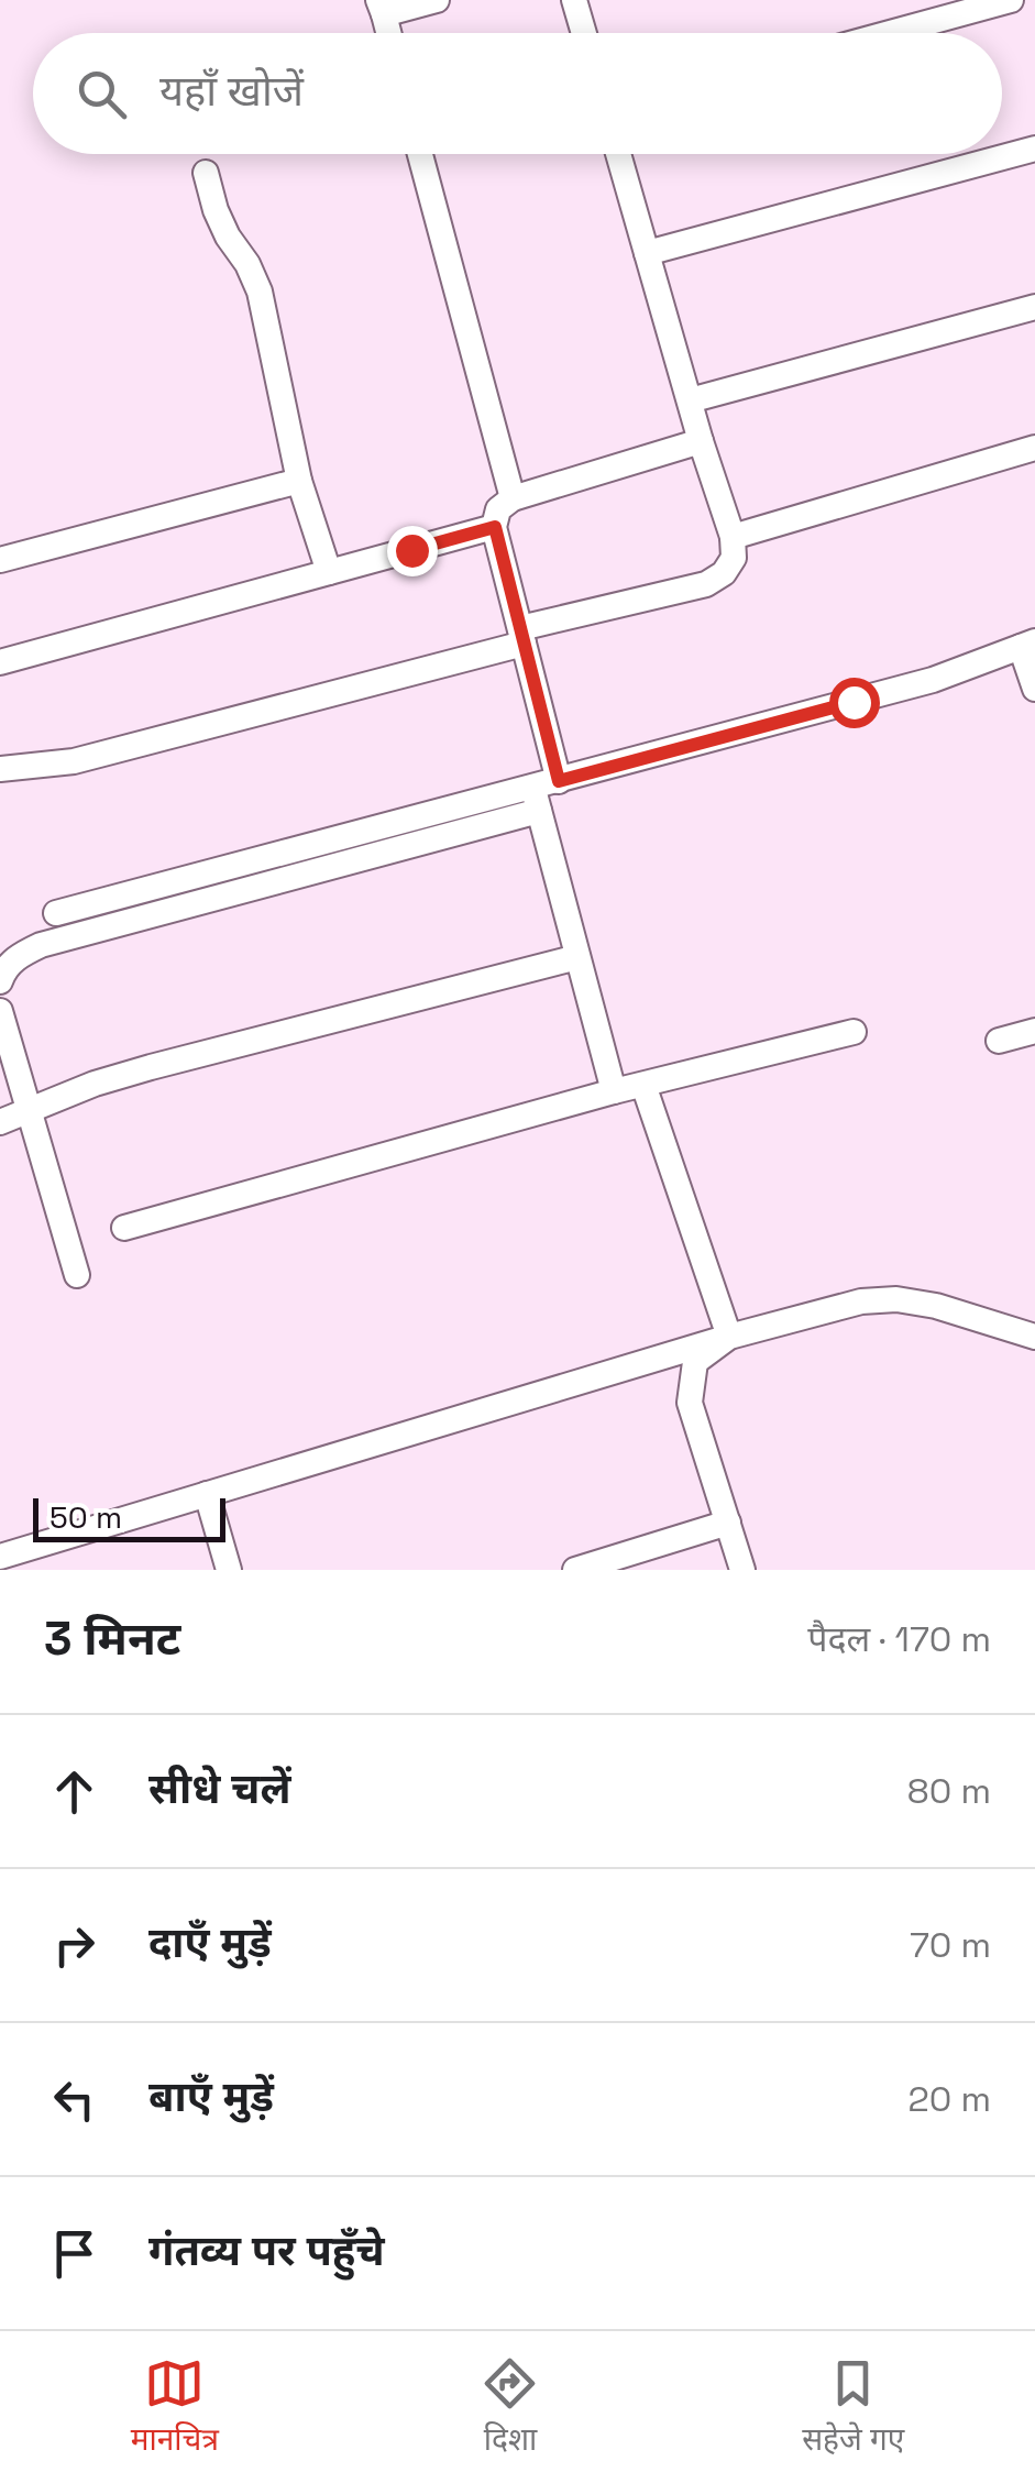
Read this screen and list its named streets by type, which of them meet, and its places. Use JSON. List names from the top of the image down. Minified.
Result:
{"scale_bar":"50 m","page":{"search":"यहाँ खोजें","scale":"50 m","heading":["3 मिनट","पैदल · 170 m"],"list":[["सीधे चलें","80 m"],["दाएँ मुड़ें","70 m"],["बाएँ मुड़ें","20 m"],"गंतव्य पर पहुँचे"],"nav":["मानचित्र","दिशा","सहेजे गए"]}}
